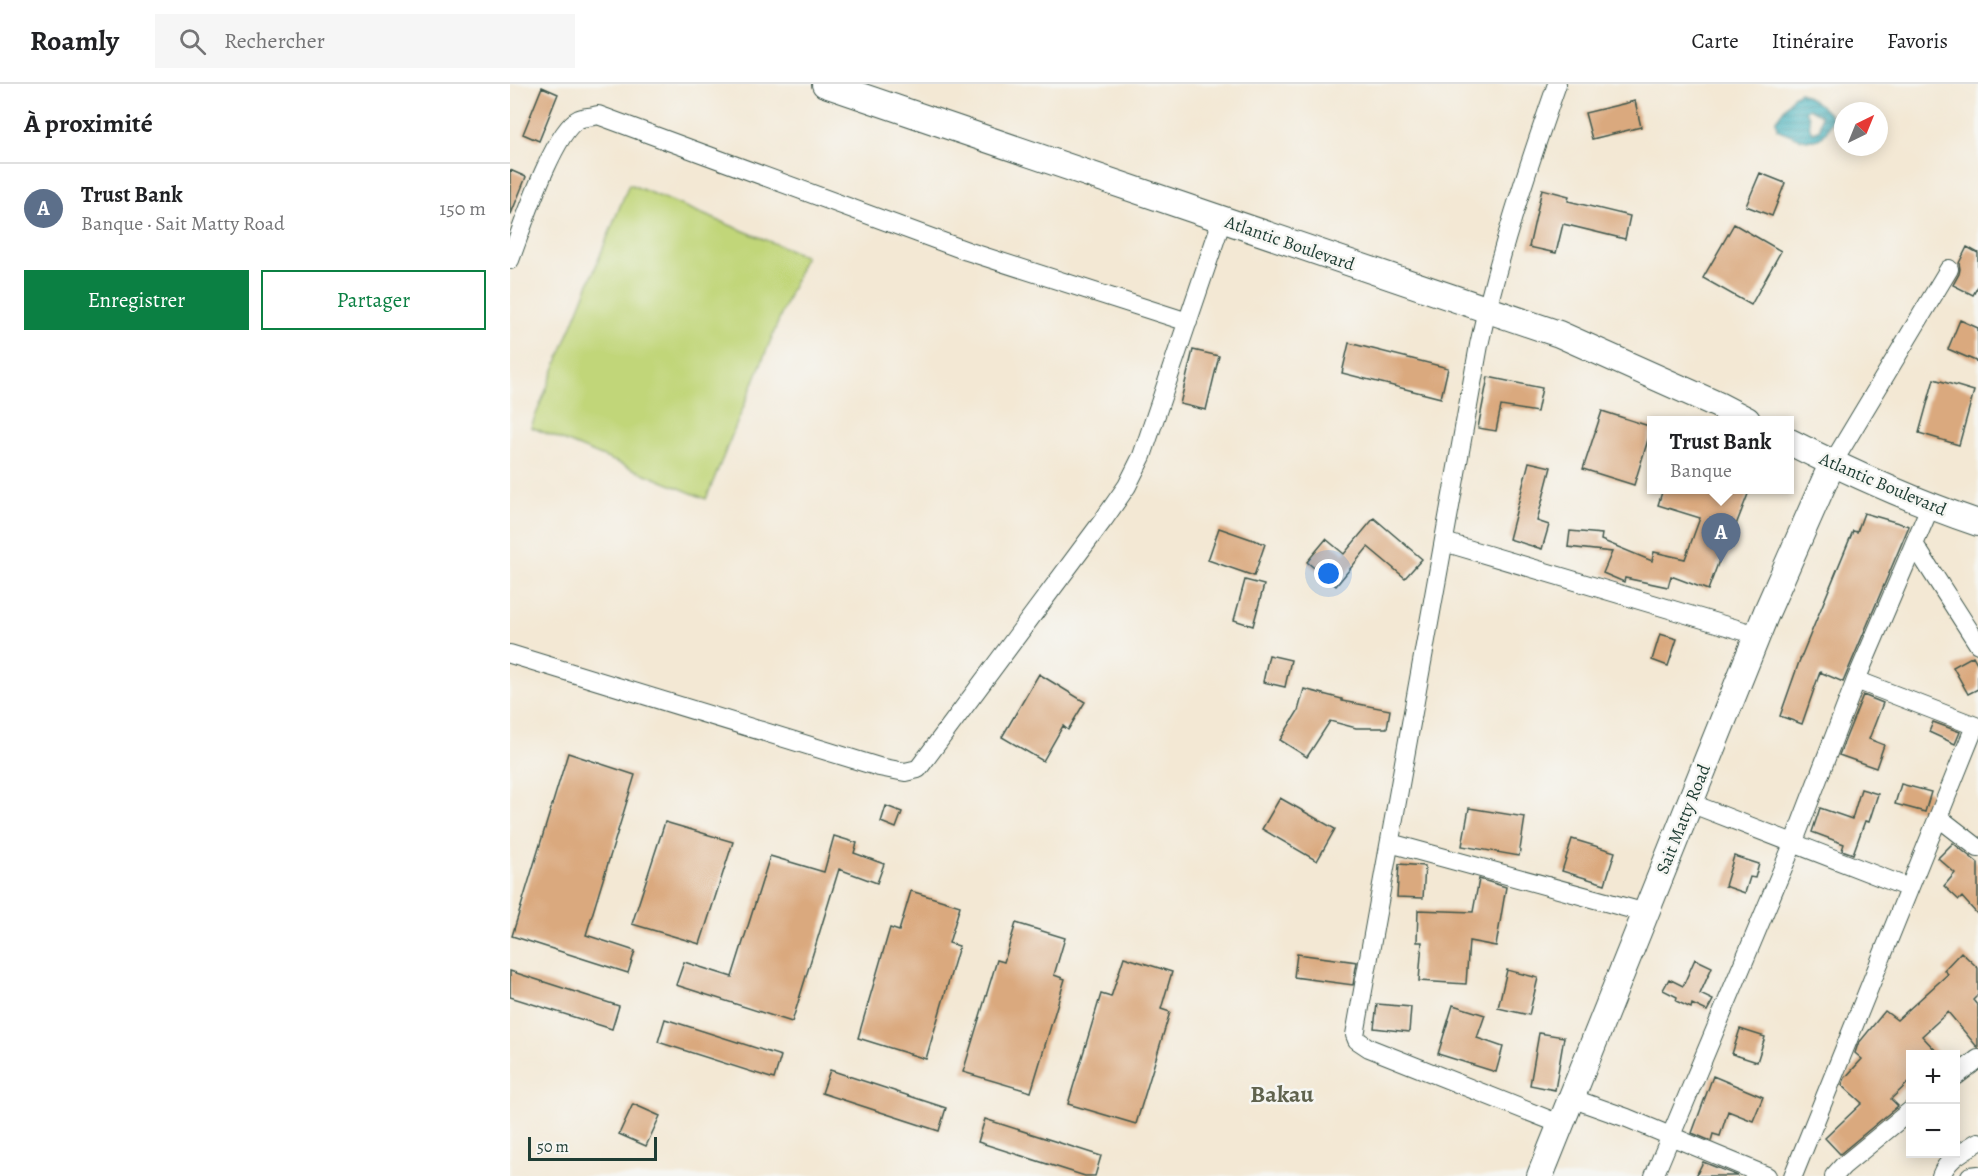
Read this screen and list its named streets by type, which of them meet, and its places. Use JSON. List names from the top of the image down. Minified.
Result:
{"streets":{"street":["Atlantic Boulevard","Sait Matty Road"]},"crossings":[["Atlantic Boulevard","Sait Matty Road"]],"districts":["Bakau"],"scale_bar":"50 m","north":"top right","page":{"header":"Roamly","search":"Rechercher","nav":["Carte","Itinéraire","Favoris"],"heading":"À proximité","list":[{"mark":"A","name":"Trust Bank","note":"Banque · Sait Matty Road","value":"150 m"}],"buttons":["Enregistrer","Partager"],"popup":["Trust Bank","Banque"],"pins":"A","map_buttons":["+","−"],"scale":"50 m"}}
